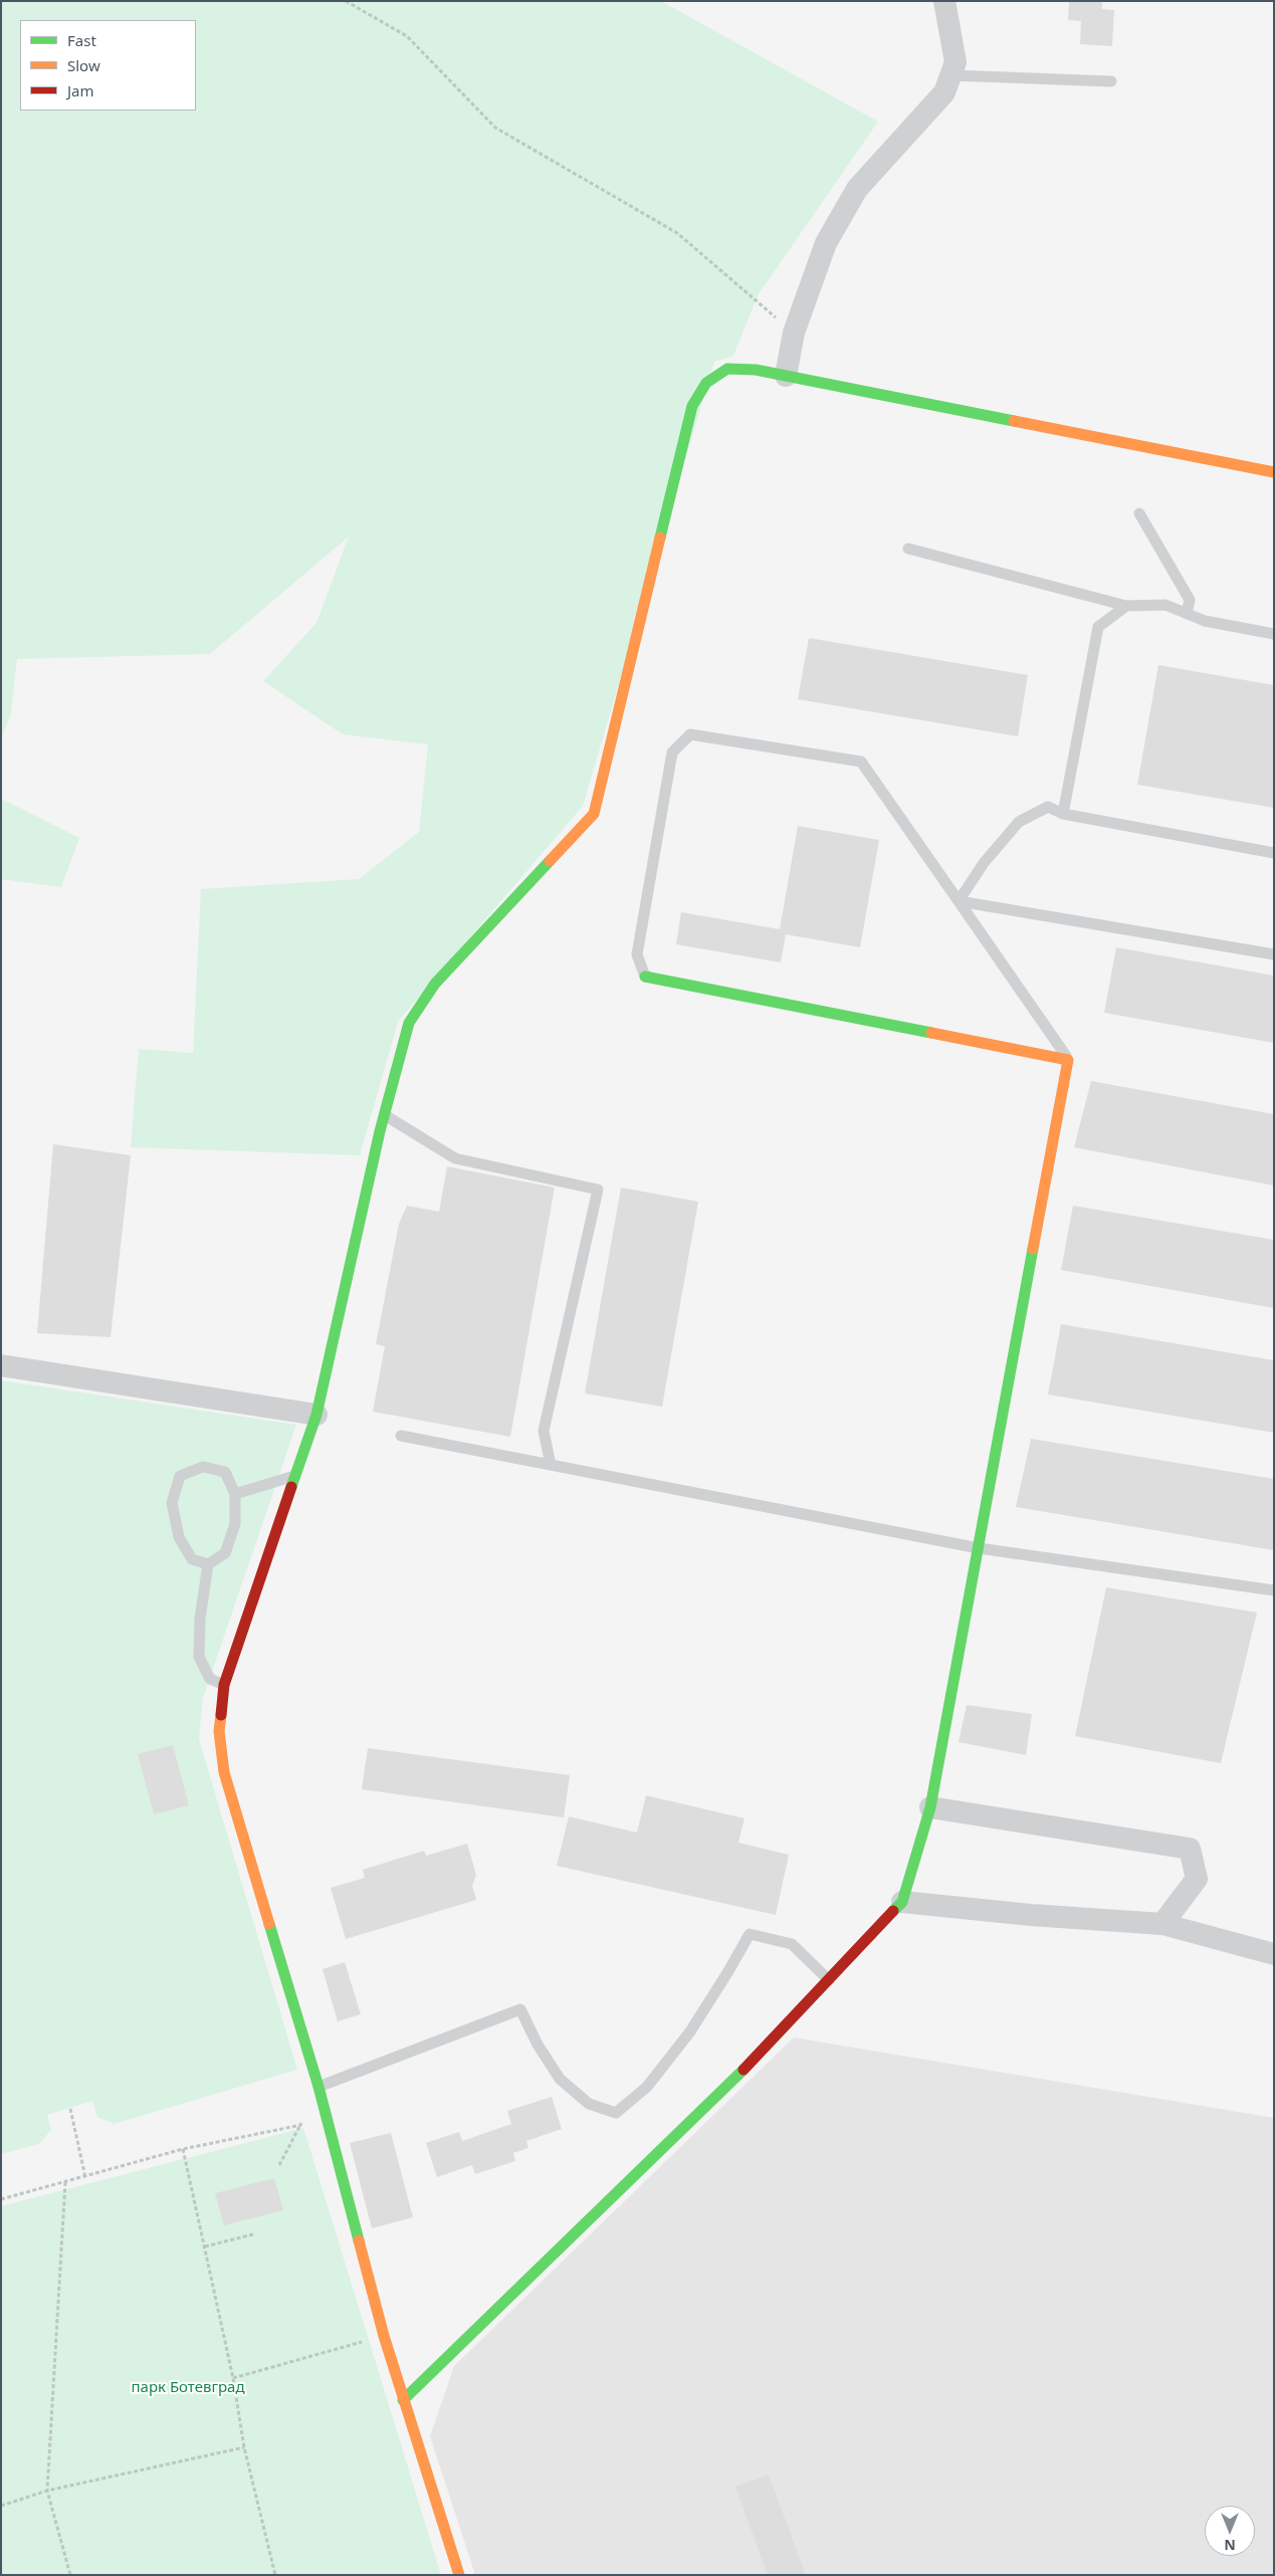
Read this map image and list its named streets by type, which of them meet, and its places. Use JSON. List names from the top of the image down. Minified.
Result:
{"parks":["парк Ботевград"],"legend":["Fast","Slow","Jam"],"north":"bottom"}
